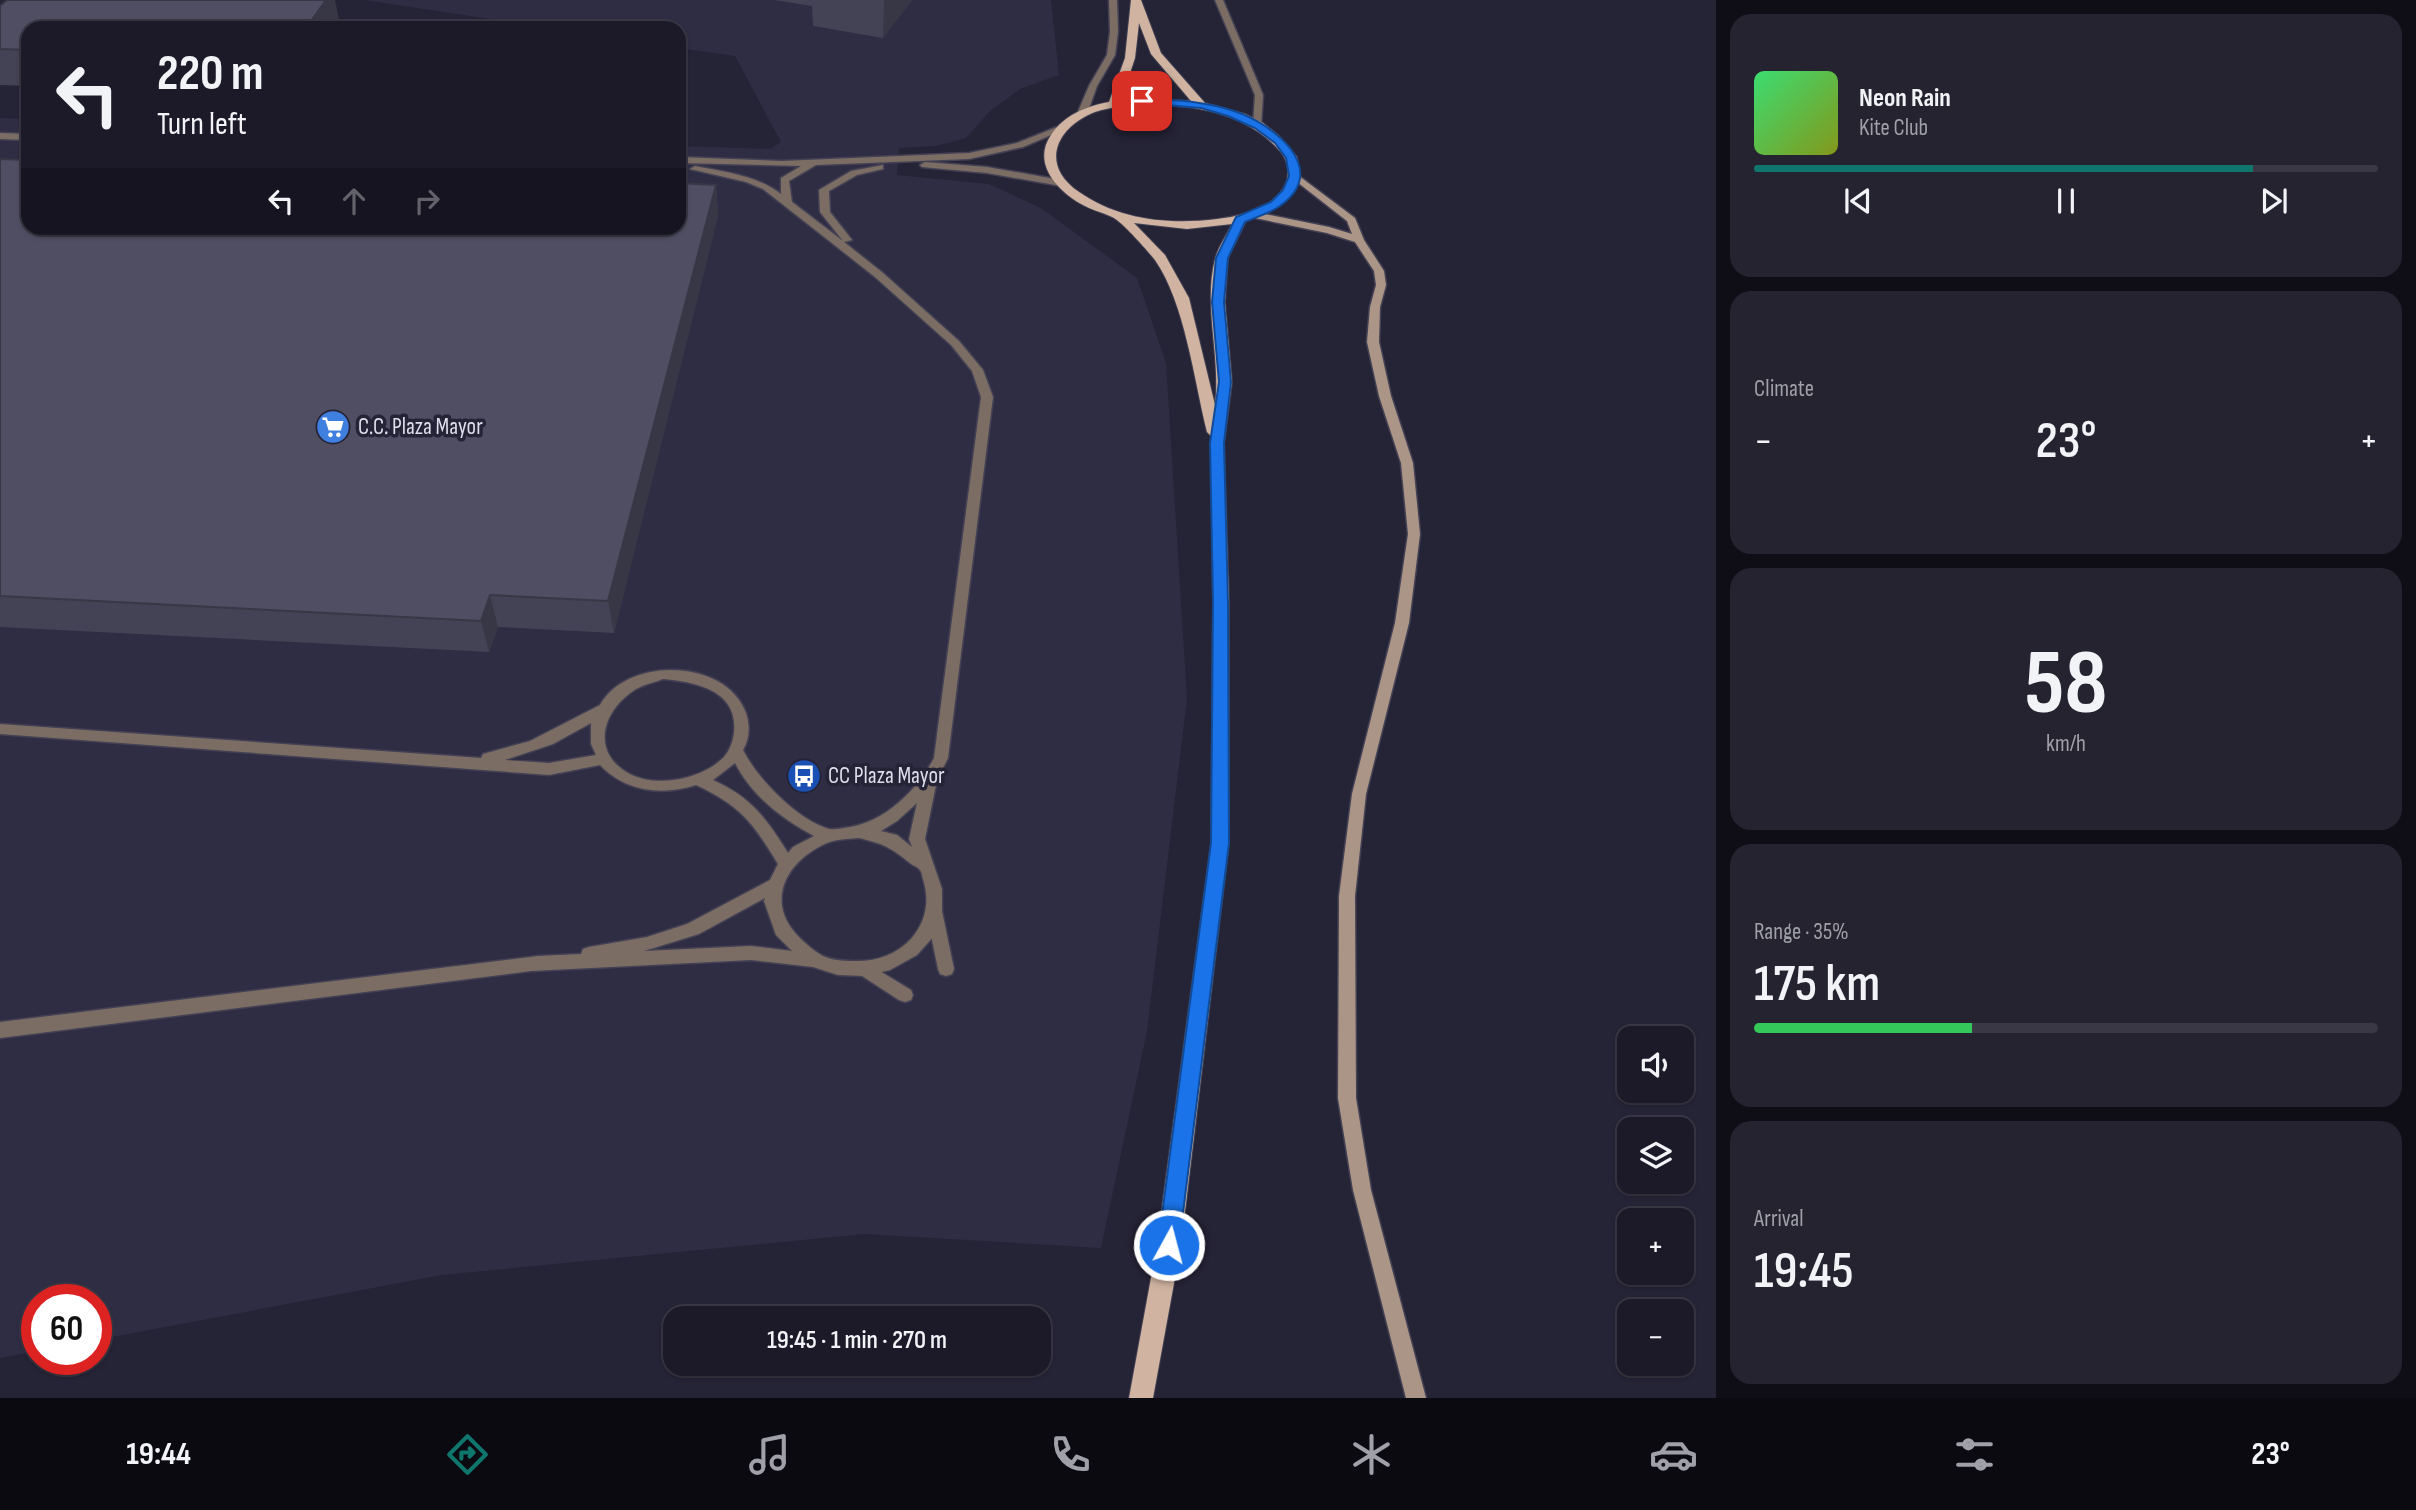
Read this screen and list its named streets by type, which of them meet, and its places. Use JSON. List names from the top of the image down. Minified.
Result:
{"places":{"supermarket":["C.C. Plaza Mayor"],"bus stop":["CC Plaza Mayor"]},"page":{"turn":["220 m","Turn left"],"song":["Neon Rain","Kite Club"],"tile":["Climate",["58","km/h"],["Range · 35%","175 km"],["Arrival","19:45"]],"heat":["−","23°","+"],"map_buttons":["+","−"],"limit":"60","trip":"19:45 · 1 min · 270 m","tabs":["19:44","23°"]}}
